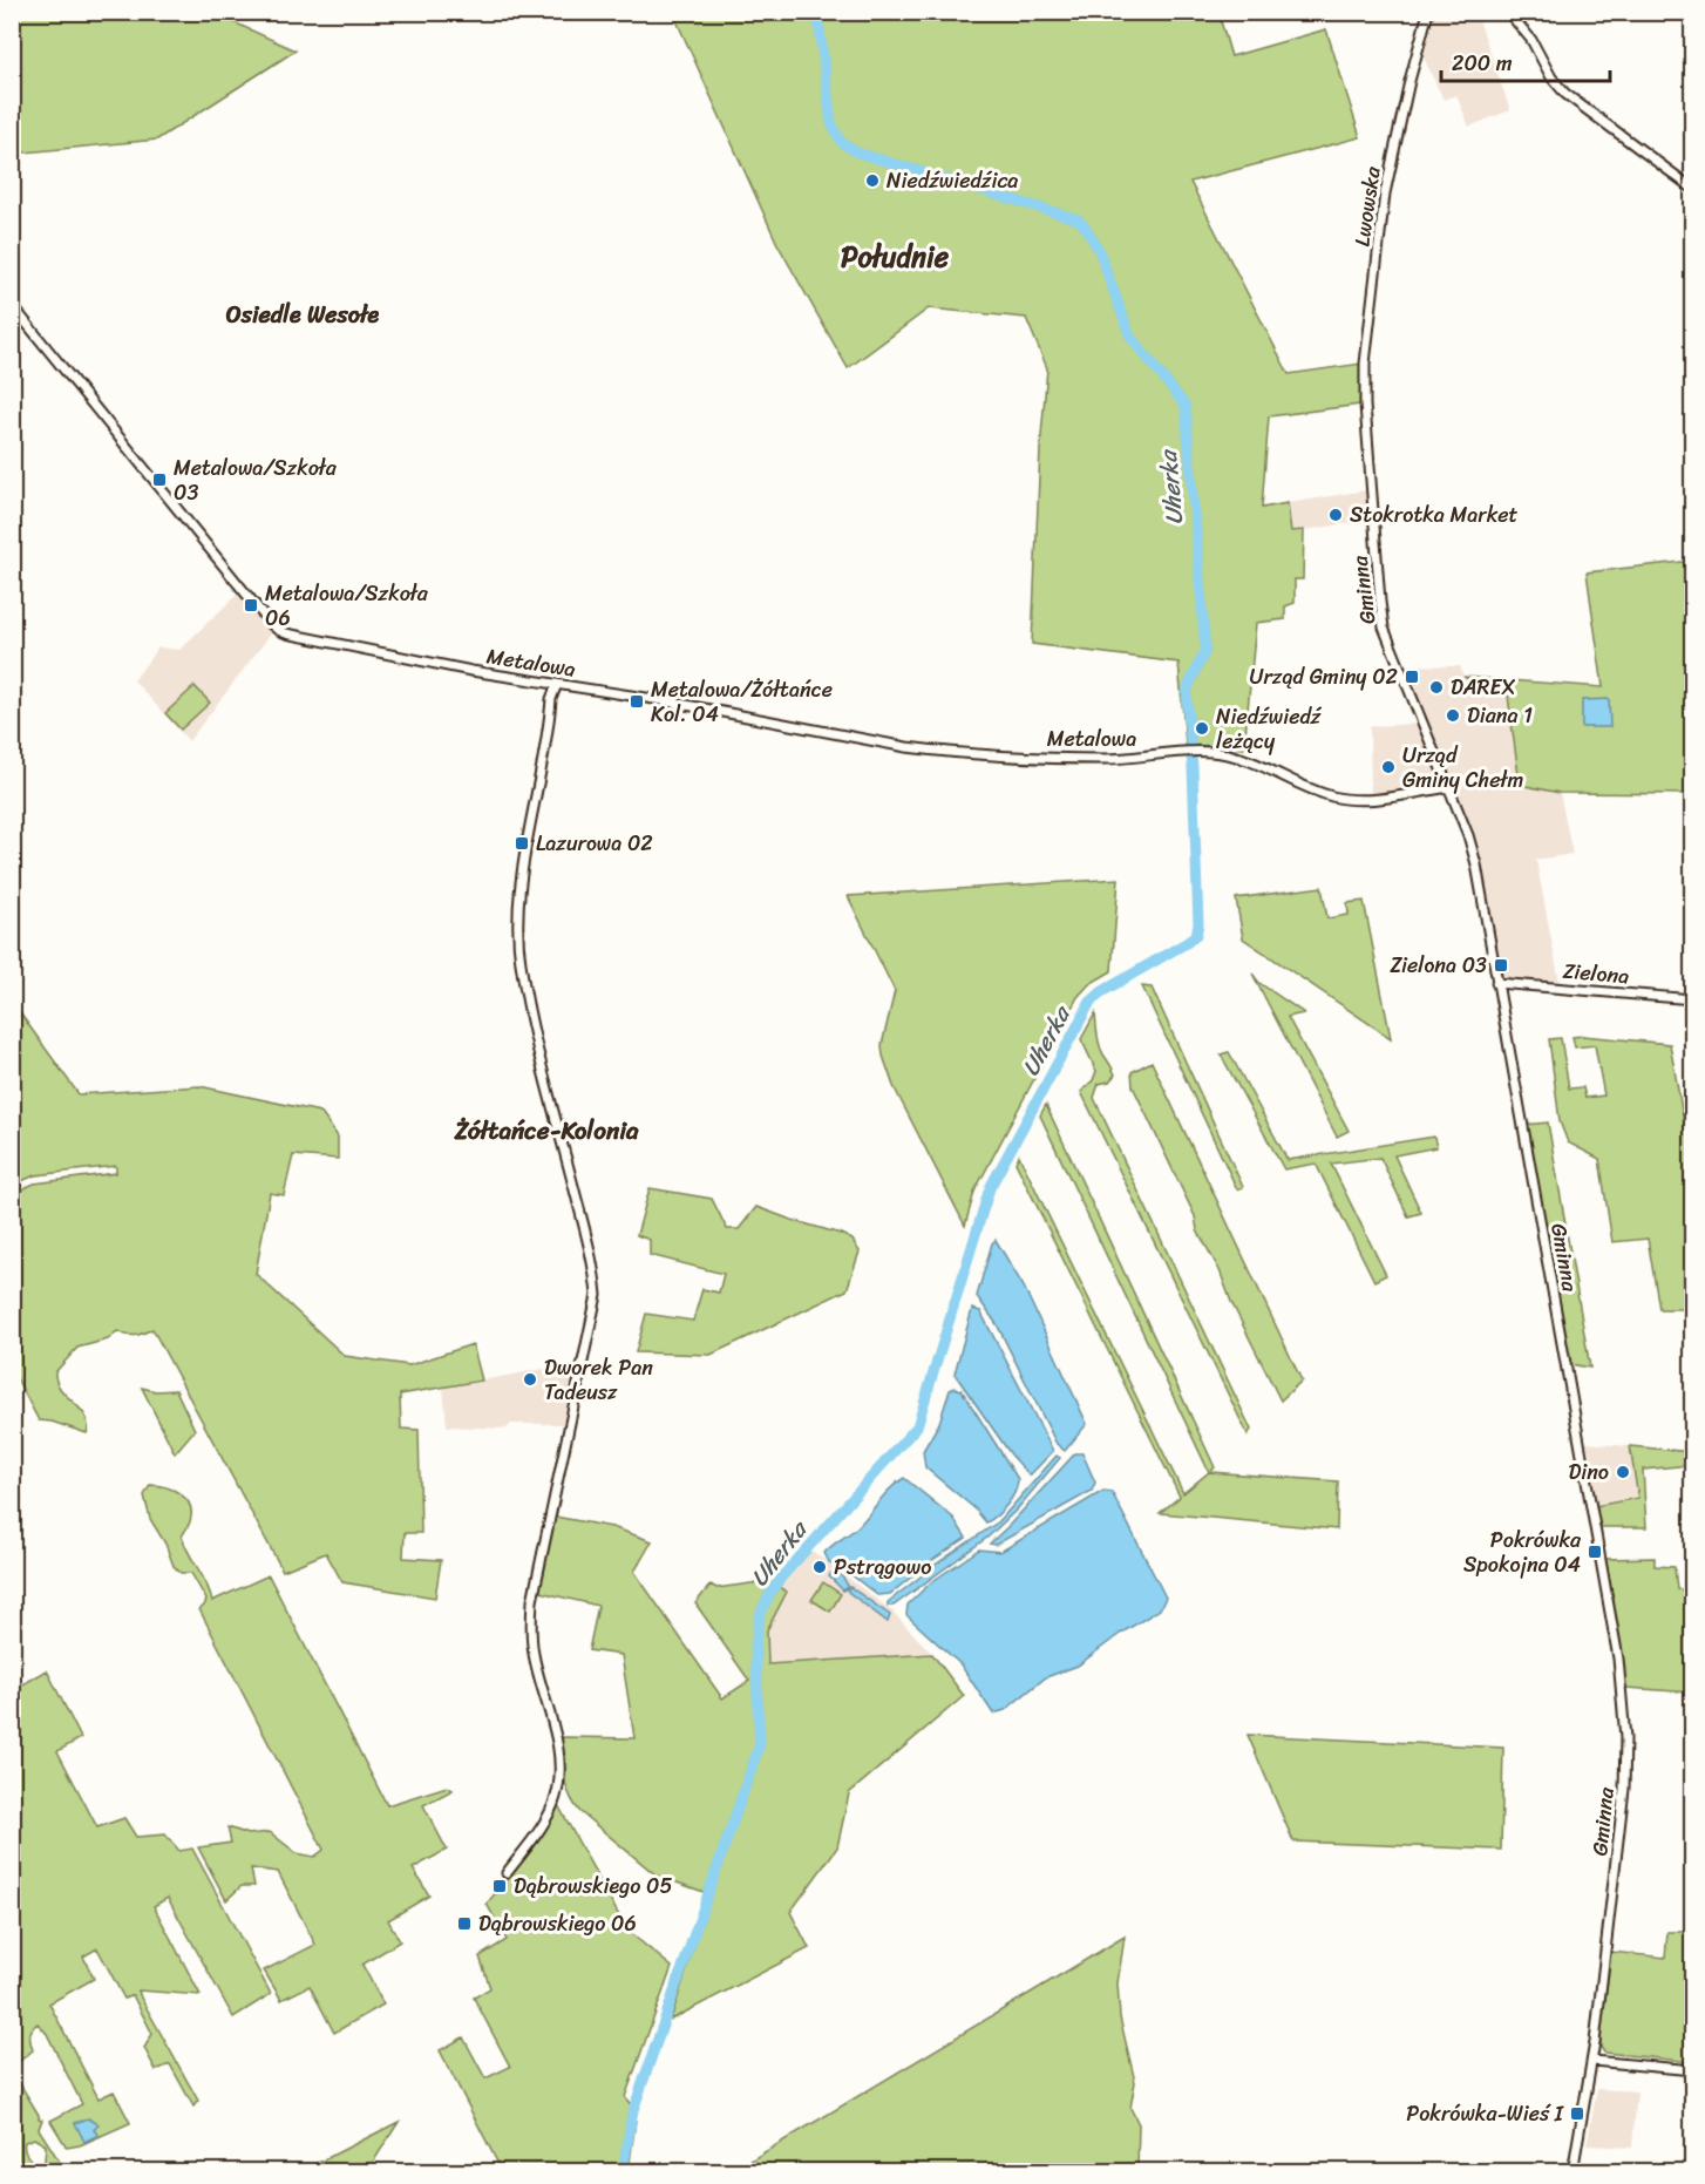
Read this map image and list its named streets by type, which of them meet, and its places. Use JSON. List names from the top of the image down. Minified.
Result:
{"streets":{"street":["Lwowska","Gminna","Metalowa","Zielona"]},"crossings":[["Lwowska","Gminna"],["Gminna","Metalowa"],["Gminna","Zielona"]],"districts":["Południe","Osiedle Wesołe","Żółtańce-Kolonia"],"water":["Uherka"],"places":{"other":["Niedźwiedźica","Stokrotka Market","DAREX","Diana 1","Niedźwiedź leżący","Urząd Gminy Chełm","Dworek Pan Tadeusz","Dino","Pstrągowo"],"transit":["Metalowa/Szkoła 03","Metalowa/Szkoła 06","Urząd Gminy 02","Metalowa/Żółtańce Kol. 04","Lazurowa 02","Zielona 03","Pokrówka Spokojna 04","Dąbrowskiego 05","Dąbrowskiego 06","Pokrówka-Wieś I"]},"scale_bar":"200 m"}
